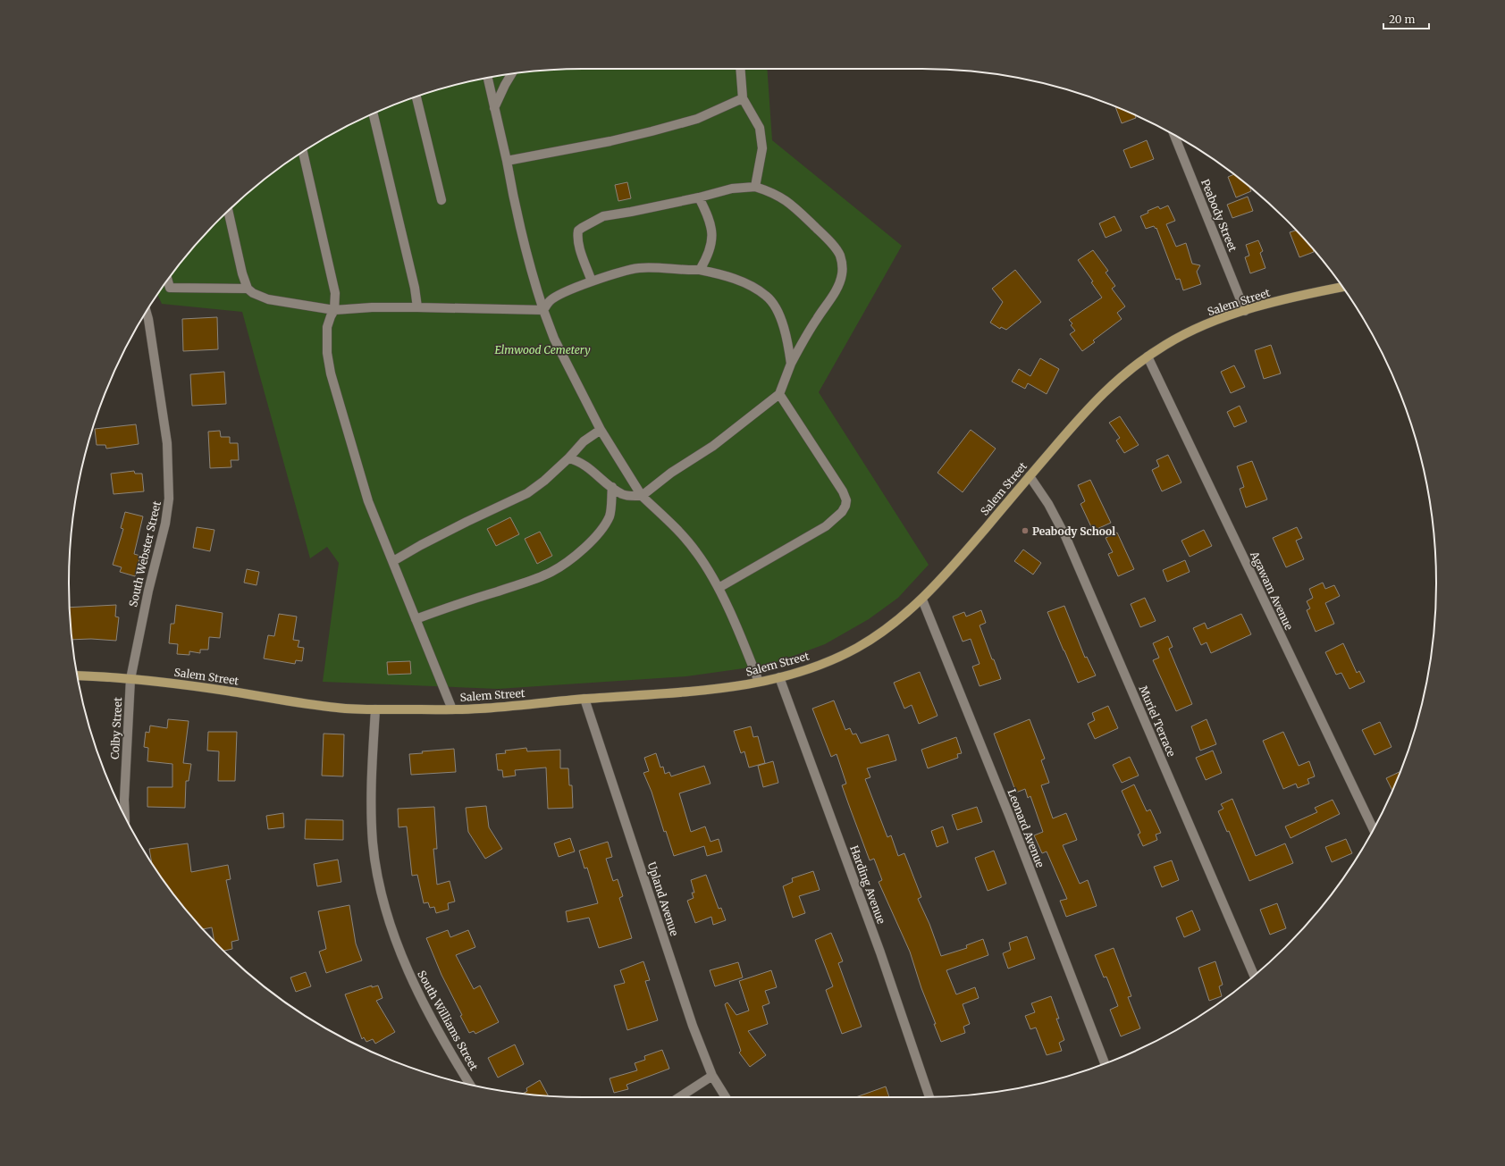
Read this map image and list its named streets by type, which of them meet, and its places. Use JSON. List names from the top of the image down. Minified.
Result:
{"streets":{"main road":["Salem Street"],"street":["Peabody Street","South Webster Street","Agawam Avenue","Muriel Terrace","Colby Street","Leonard Avenue","Harding Avenue","Upland Avenue","South Williams Street"]},"crossings":[["Peabody Street","Salem Street"],["Salem Street","South Webster Street"],["Salem Street","Agawam Avenue"],["Salem Street","Muriel Terrace"],["Salem Street","Colby Street"],["Salem Street","Leonard Avenue"],["Salem Street","Harding Avenue"],["Salem Street","Upland Avenue"],["Salem Street","South Williams Street"],["South Webster Street","Colby Street"]],"parks":["Elmwood Cemetery"],"places":["Peabody School"],"scale_bar":"20 m"}
